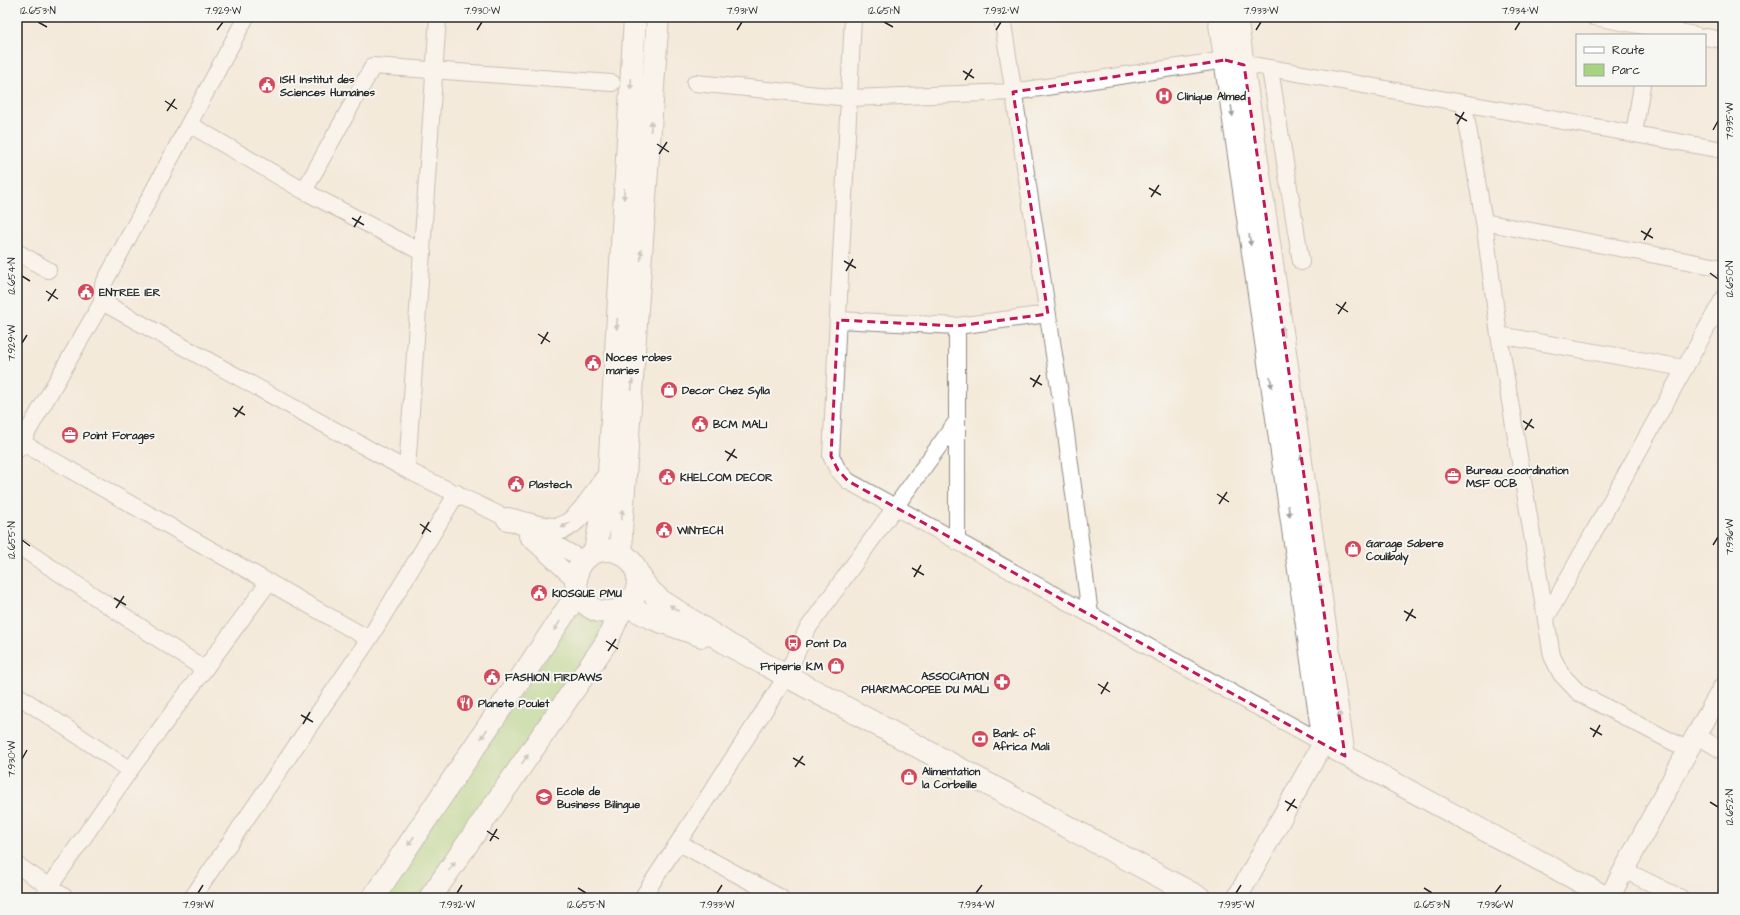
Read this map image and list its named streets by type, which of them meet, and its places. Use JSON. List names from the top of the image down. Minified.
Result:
{"places":{"public building":["ISH Institut des Sciences Humaines","ENTREE IER","Noces robes maries","BCM MALI","KHELCOM DECOR","Plastech","WINTECH","KIOSQUE PMU","FASHION FIRDAWS"],"hospital":["Clinique Almed"],"shop":["Decor Chez Sylla","Garage Sabere Coulibaly","Friperie K.M","Alimentation la Corbeille"],"office":["Point Forages","Bureau coordination MSF OCB"],"bus stop":["Pont Da"],"pharmacy":["ASSOCIATION PHARMACOPEE DU MALI"],"restaurant":["Planete Poulet"],"bank":["Bank of Africa Mali"],"school or university":["Ecole de Business Bilingue"]},"legend":["Route","Parc"],"coordinates":["12.653°N","7.929°W","7.930°W","7.931°W","12.651°N","7.932°W","7.933°W","7.934°W","7.935°W","12.654°N","12.650°N","7.936°W","12.655°N","12.652°N"]}
